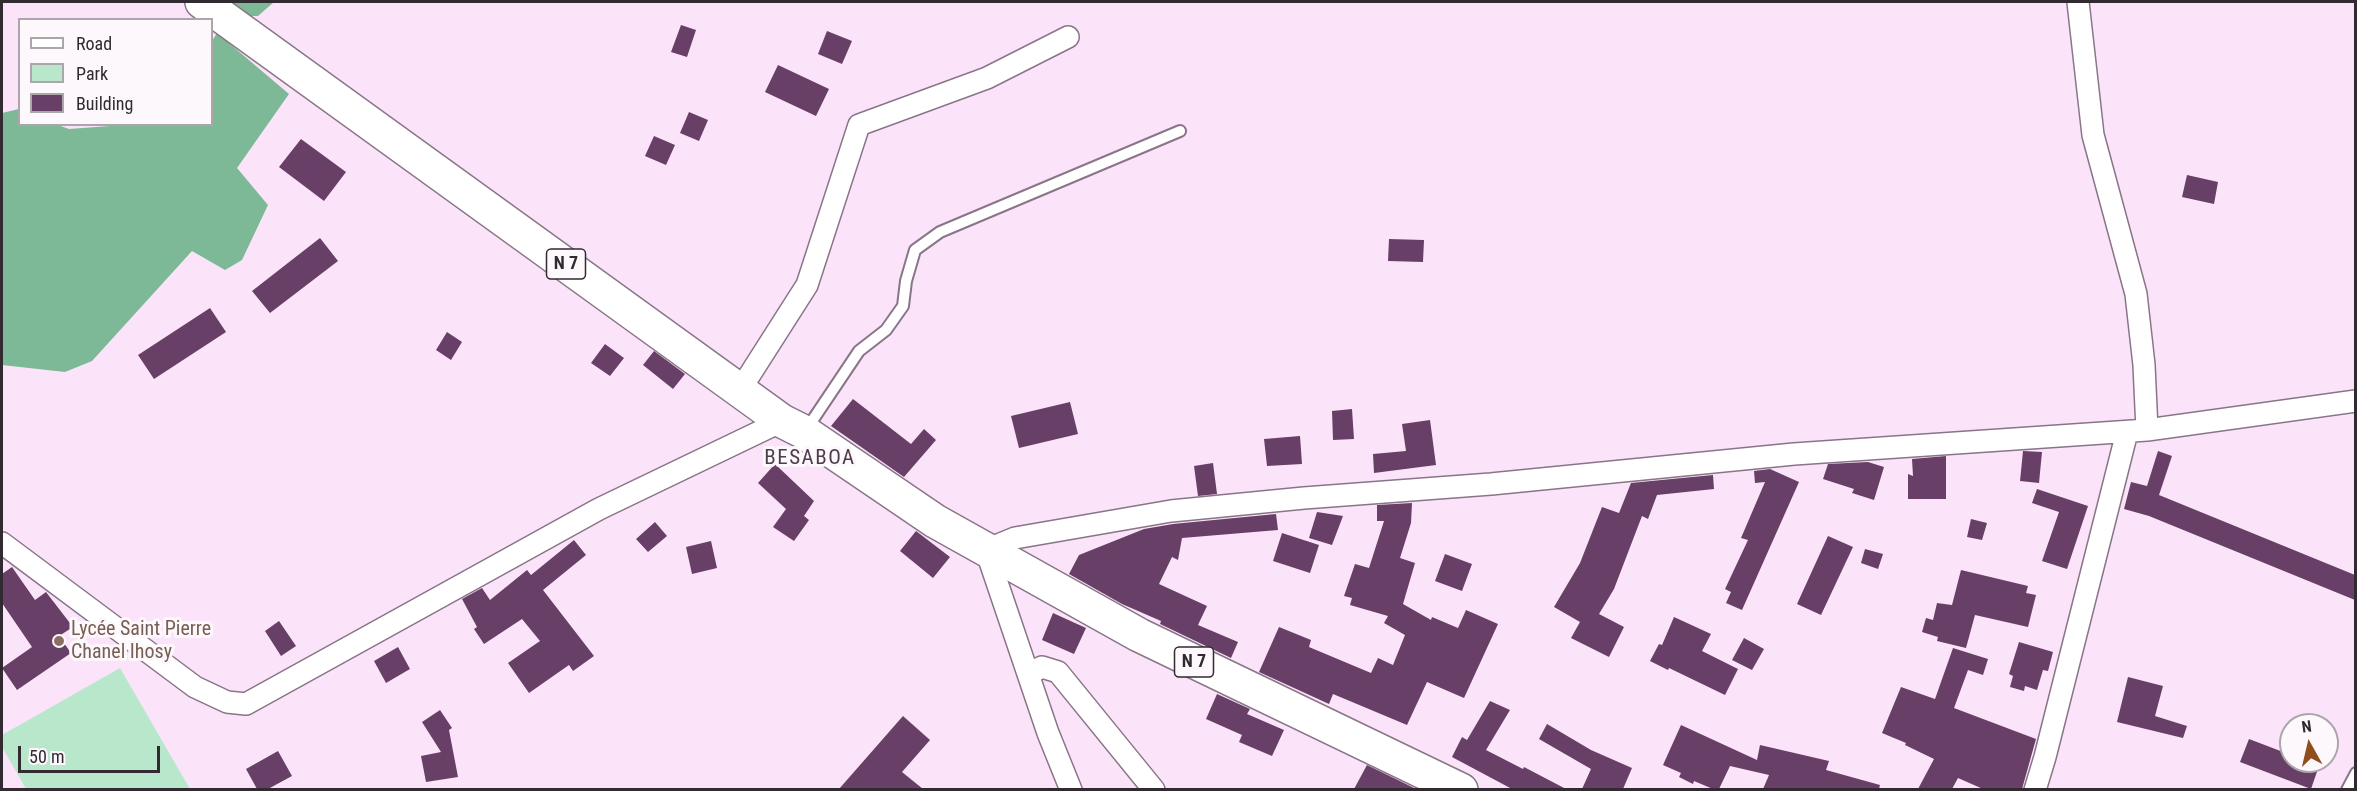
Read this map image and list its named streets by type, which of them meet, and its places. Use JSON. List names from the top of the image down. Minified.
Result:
{"streets":{"main road":["N 7"]},"districts":["BESABOA"],"places":["Lycée Saint Pierre Chanel Ihosy"],"legend":["Road","Park","Building"],"scale_bar":"50 m","north":"top"}
